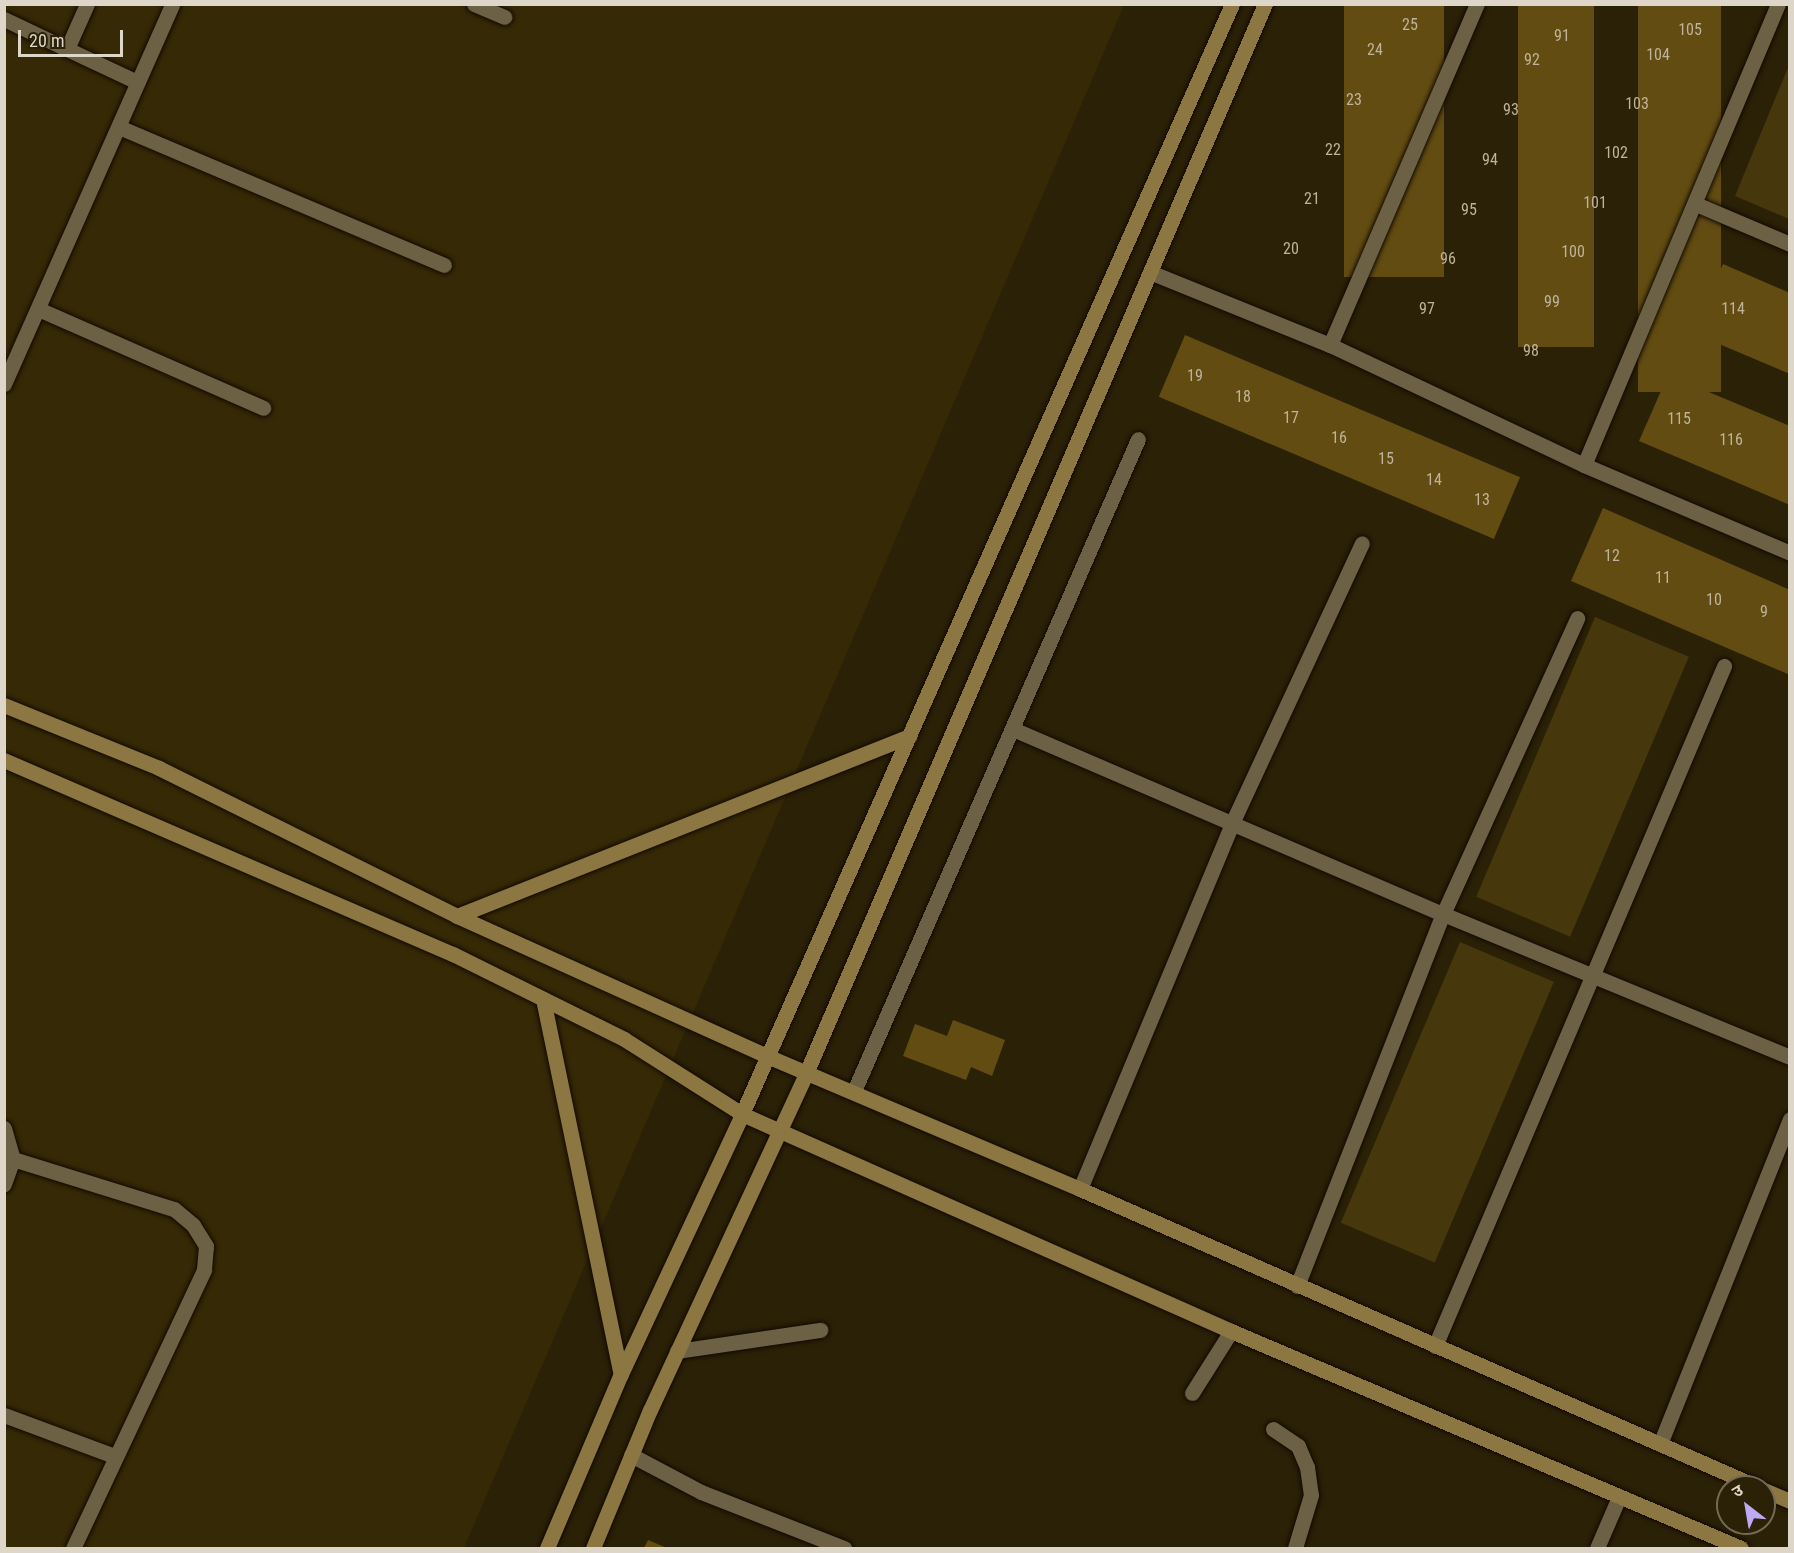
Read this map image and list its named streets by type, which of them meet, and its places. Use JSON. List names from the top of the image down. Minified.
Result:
{"house_numbers":["25","105","91","24","104","92","23","103","93","22","102","94","21","101","95","20","100","96","99","97","114","98","19","18","17","115","16","116","15","14","13","12","11","10","9"],"scale_bar":"20 m","north":"top left"}
